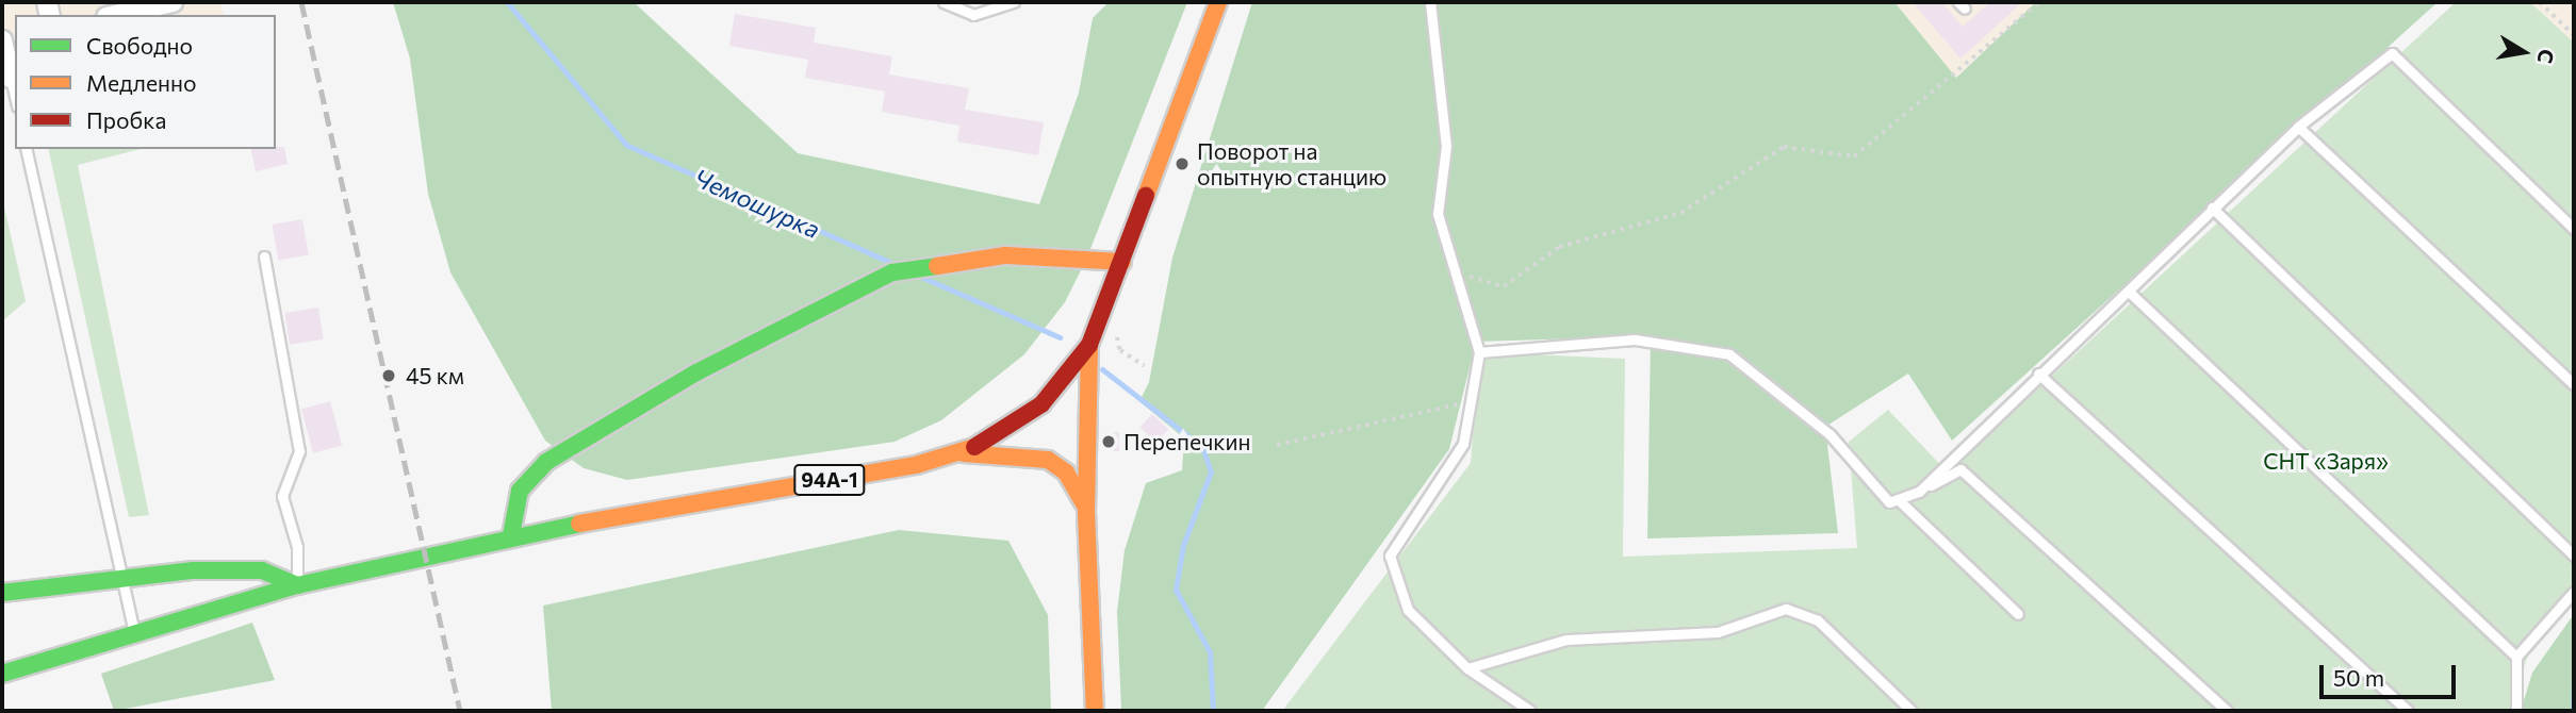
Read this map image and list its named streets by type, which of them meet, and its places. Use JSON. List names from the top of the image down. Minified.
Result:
{"streets":{"main road":["94А-1"]},"water":["Чемошурка"],"parks":["СНТ «Заря»"],"places":["Поворот на опытную станцию","45 км","Перепечкин"],"legend":["Свободно","Медленно","Пробка"],"scale_bar":"50 m","north":"right"}
